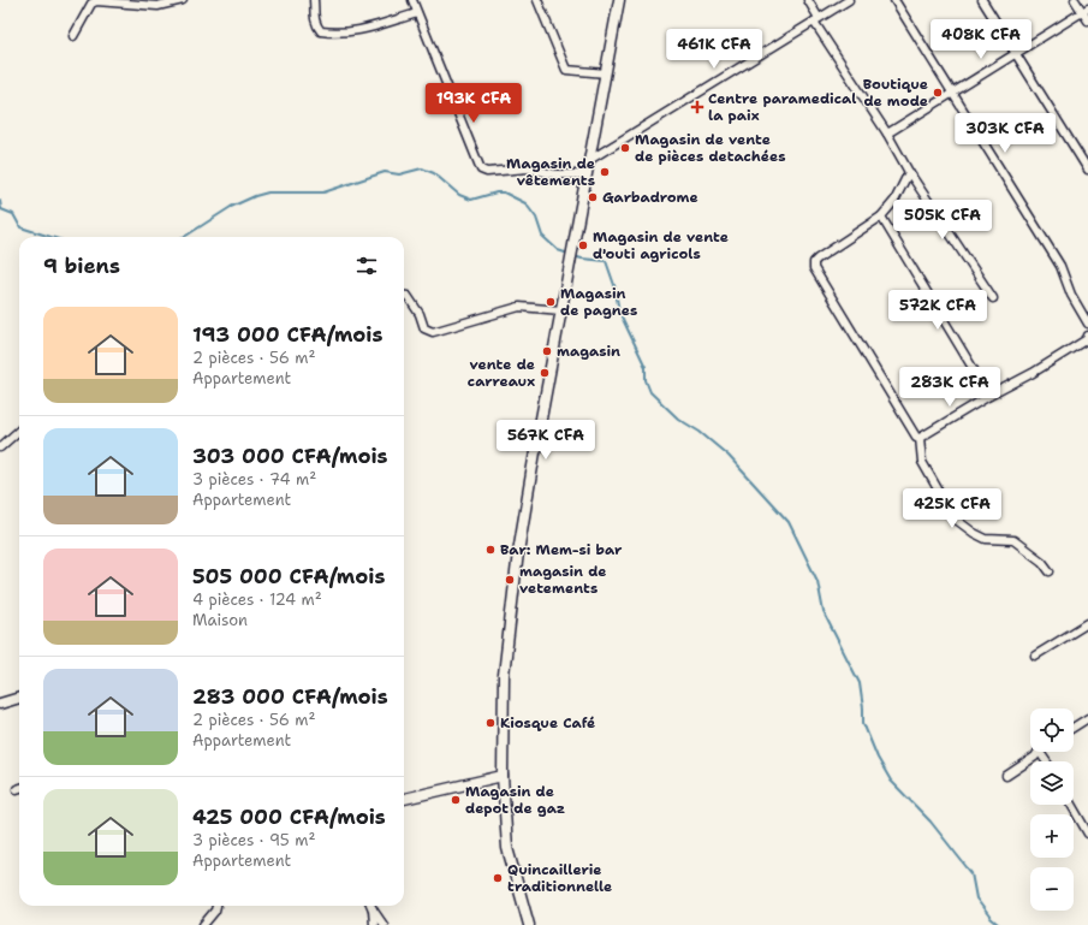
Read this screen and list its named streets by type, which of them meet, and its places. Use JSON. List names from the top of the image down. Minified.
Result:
{"places":{"other":["Boutique de mode","Magasin de vente de pièces detachées","Magasin de vêtements","Garbadrome","Magasin de vente d'outi agricols","Magasin de pagnes","magasin","vente de carreaux","Bar: Mem-si bar","magasin de vetements","Kiosque Café","Magasin de depot de gaz","Quincaillerie traditionnelle"],"health":["Centre paramedical la paix"]},"page":{"price":["408K CFA","461K CFA","193K CFA","303K CFA","505K CFA","572K CFA","283K CFA","567K CFA","425K CFA"],"heading":"9 biens","list":[{"name":"193 000 CFA/mois","note":"2 pièces · 56 m² · Appartement"},{"name":"303 000 CFA/mois","note":"3 pièces · 74 m² · Appartement"},{"name":"505 000 CFA/mois","note":"4 pièces · 124 m² · Maison"},{"name":"283 000 CFA/mois","note":"2 pièces · 56 m² · Appartement"},{"name":"425 000 CFA/mois","note":"3 pièces · 95 m² · Appartement"}],"map_buttons":["+","−"]}}
